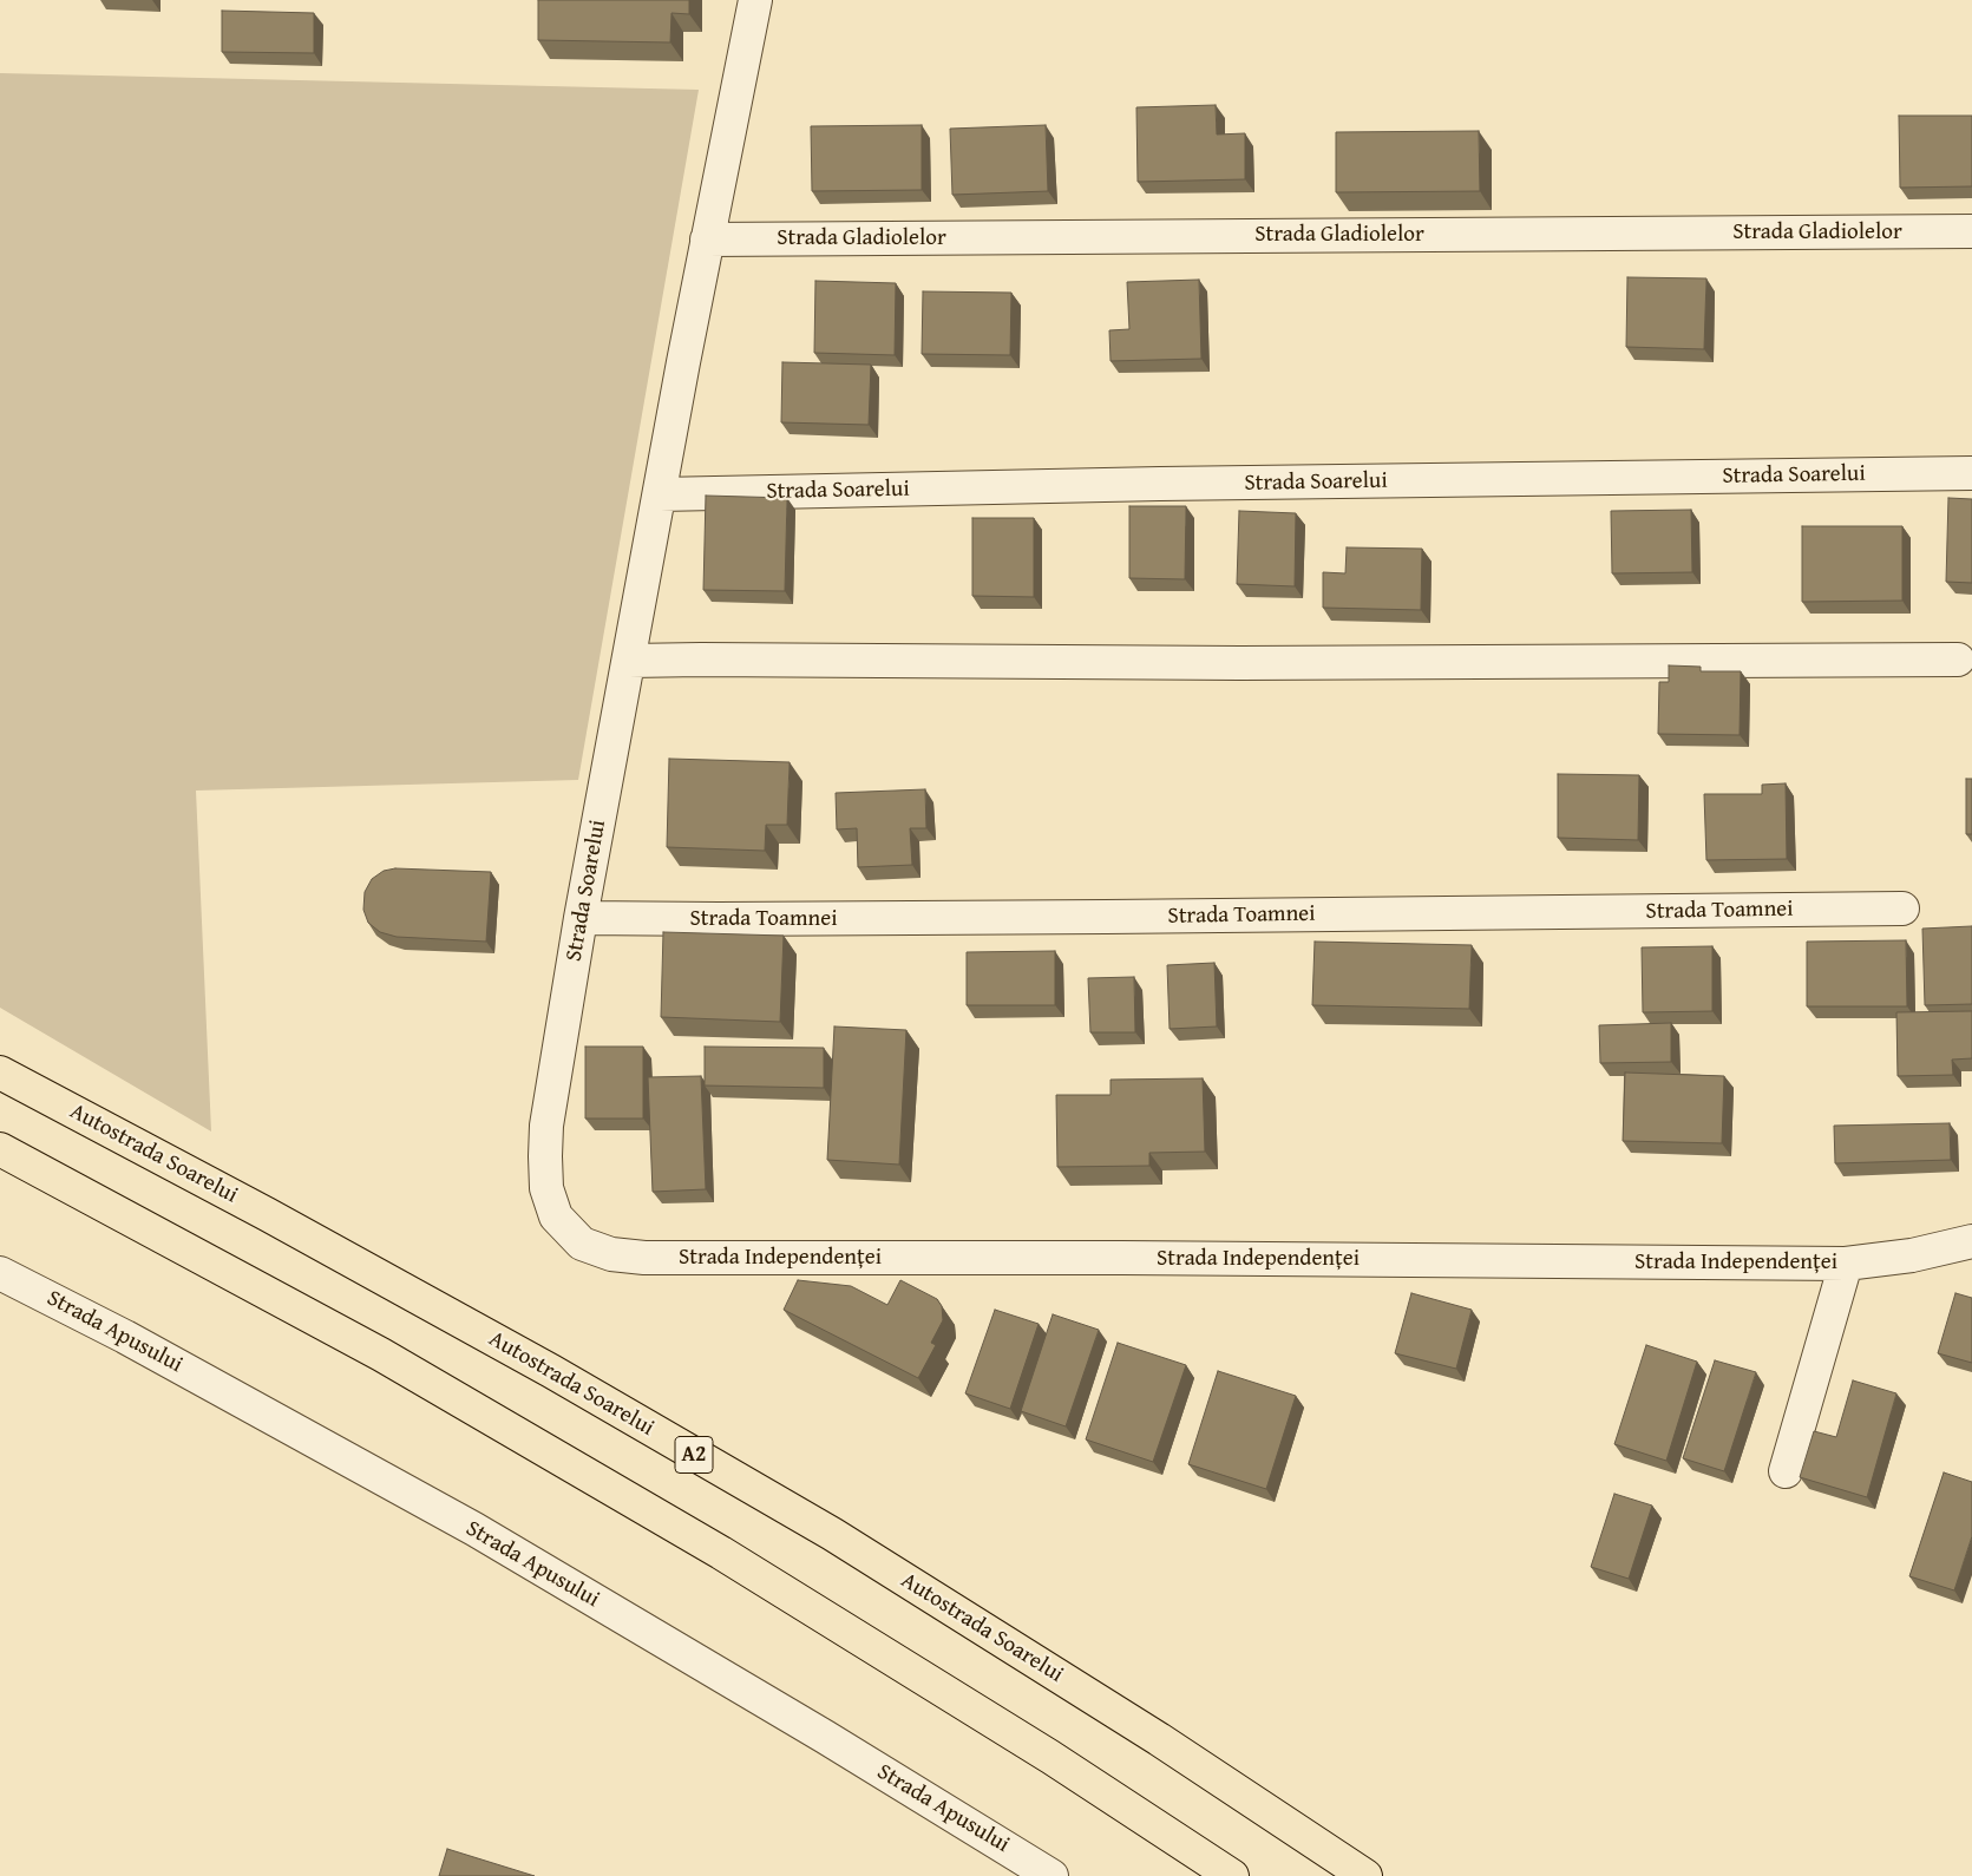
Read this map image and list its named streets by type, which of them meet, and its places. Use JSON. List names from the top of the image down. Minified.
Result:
{"streets":{"highway":["Autostrada Soarelui","A2"],"street":["Strada Gladiolelor","Strada Soarelui","Strada Toamnei","Strada Independenței","Strada Apusului"]},"crossings":[["Strada Gladiolelor","Strada Soarelui"],["Strada Soarelui","Strada Toamnei"],["Strada Soarelui","Strada Independenței"]]}
